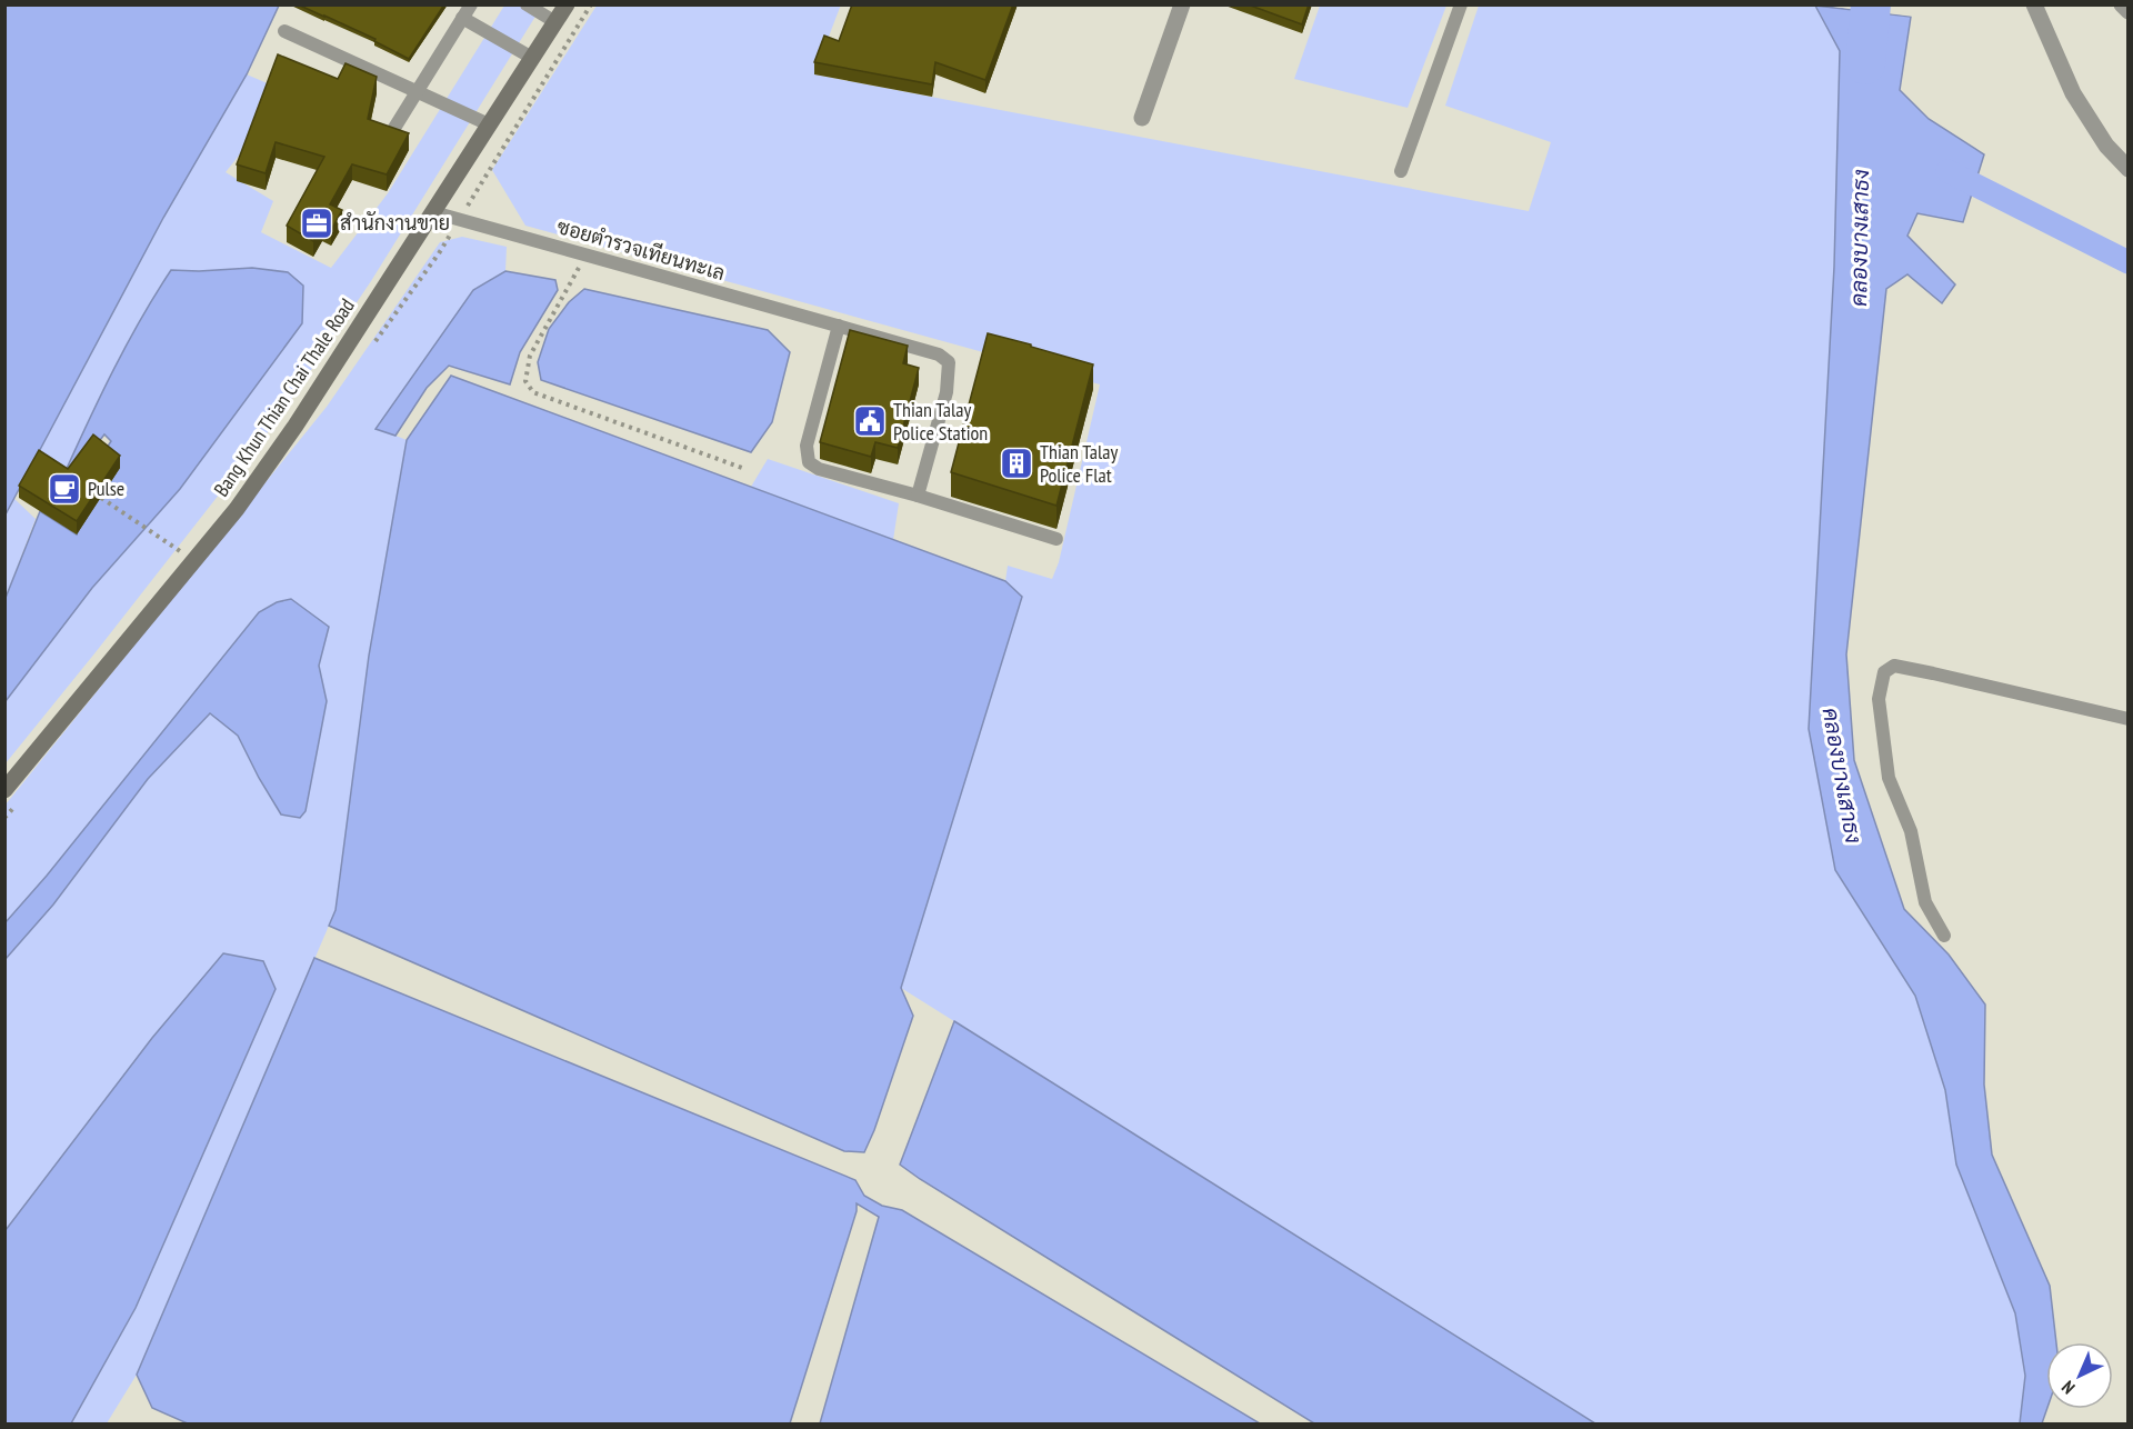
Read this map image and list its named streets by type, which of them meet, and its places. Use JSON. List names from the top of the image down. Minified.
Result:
{"streets":{"main road":["Bang Khun Thian Chai Thale Road"],"lane":["ซอยตำรวจเทียนทะเล"]},"crossings":[["ซอยตำรวจเทียนทะเล","Bang Khun Thian Chai Thale Road"]],"water":["คลองบางเสาธง"],"places":{"office":["สำนักงานขาย"],"public building":["Thian Talay Police Station"],"building":["Thian Talay Police Flat"],"cafe":["Pulse"]},"north":"bottom left"}
